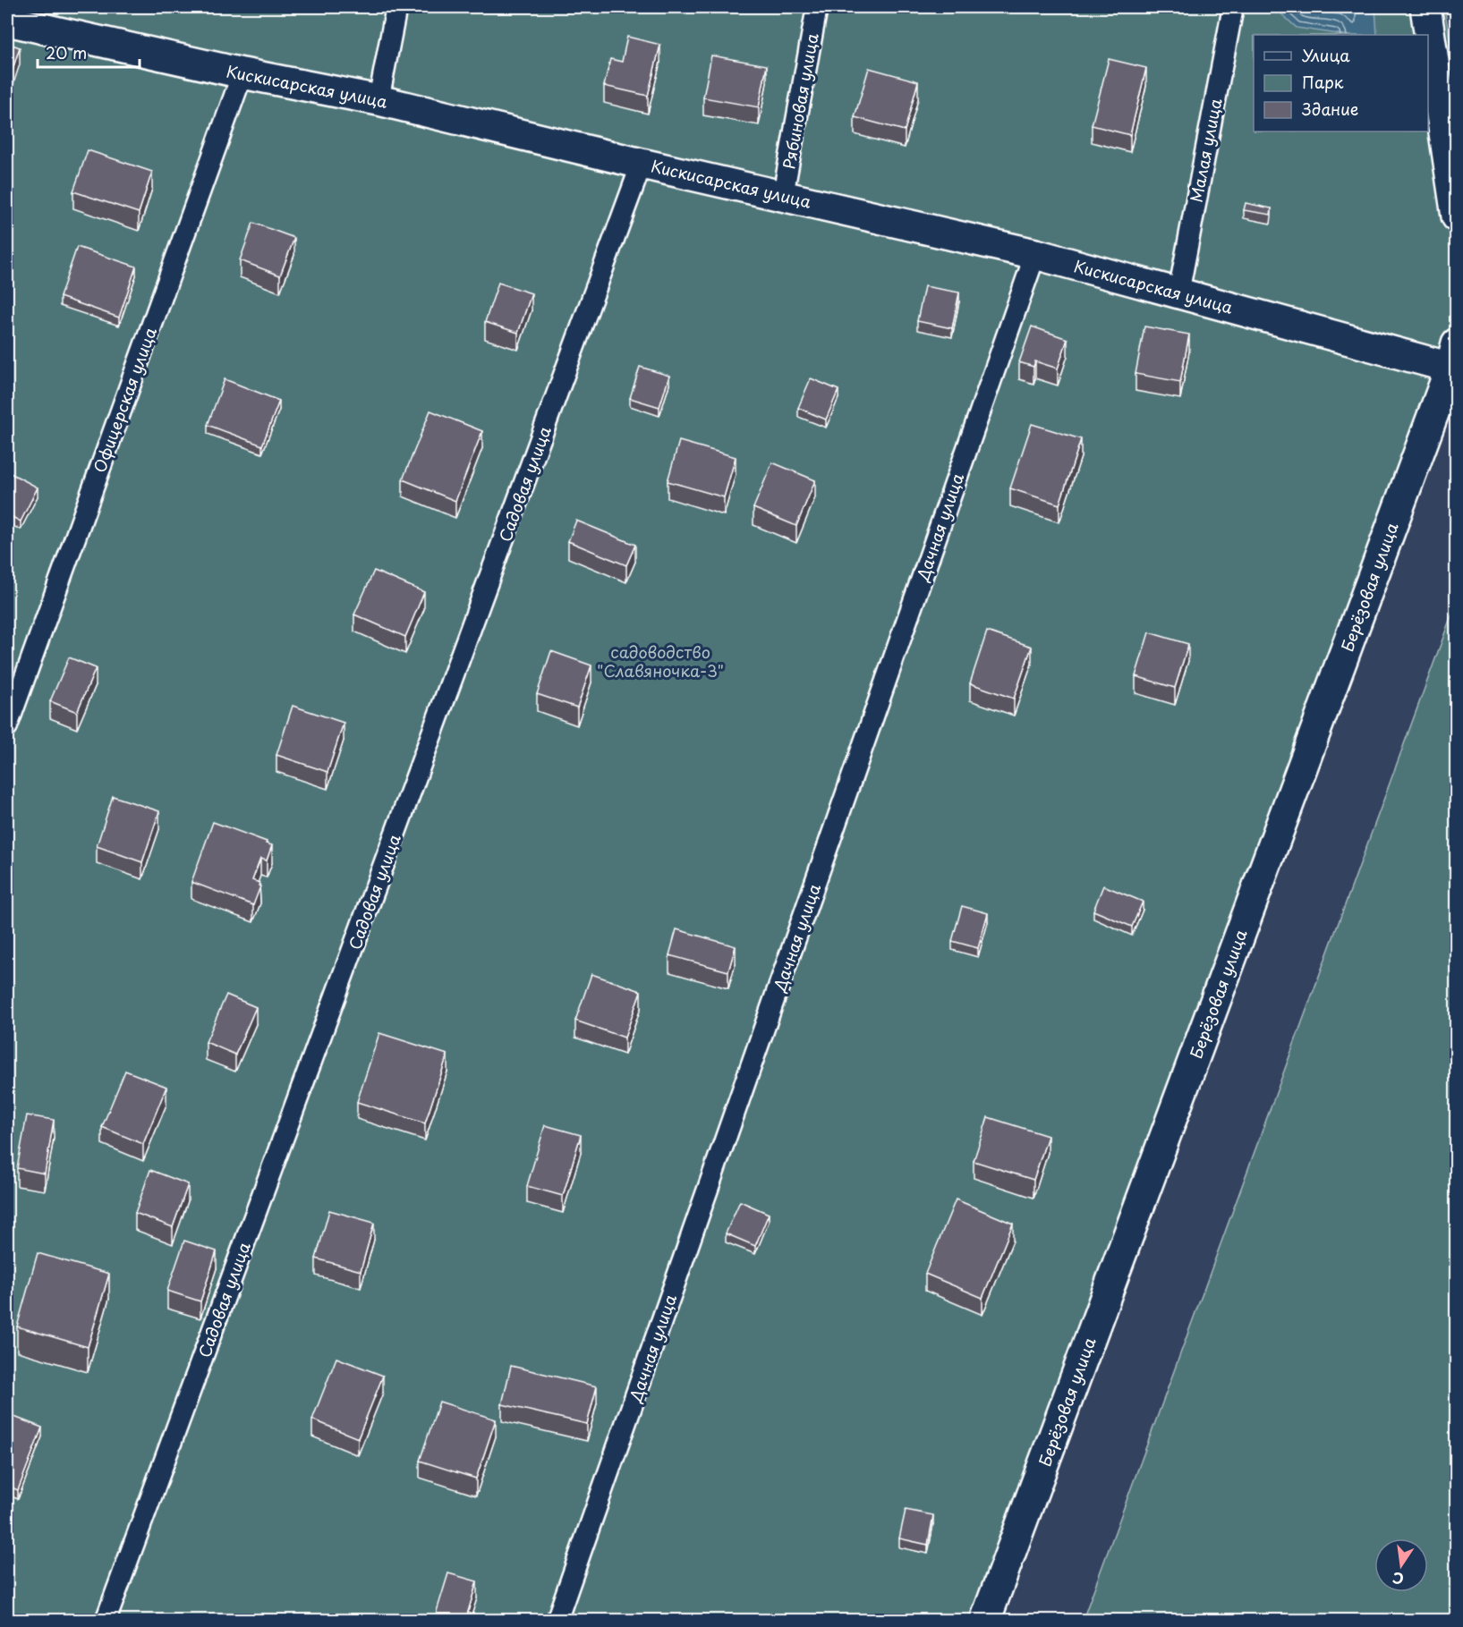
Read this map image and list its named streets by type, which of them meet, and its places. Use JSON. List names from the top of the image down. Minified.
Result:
{"streets":{"street":["Кискисарская улица","Берёзовая улица"],"lane":["Рябиновая улица","Малая улица","Офицерская улица","Садовая улица","Дачная улица"]},"crossings":[["Кискисарская улица","Рябиновая улица"],["Кискисарская улица","Малая улица"],["Кискисарская улица","Офицерская улица"],["Кискисарская улица","Садовая улица"],["Кискисарская улица","Дачная улица"],["Кискисарская улица","Берёзовая улица"]],"parks":["садоводство \"Славяночка-3\""],"legend":["Улица","Парк","Здание"],"scale_bar":"20 m","north":"bottom"}
